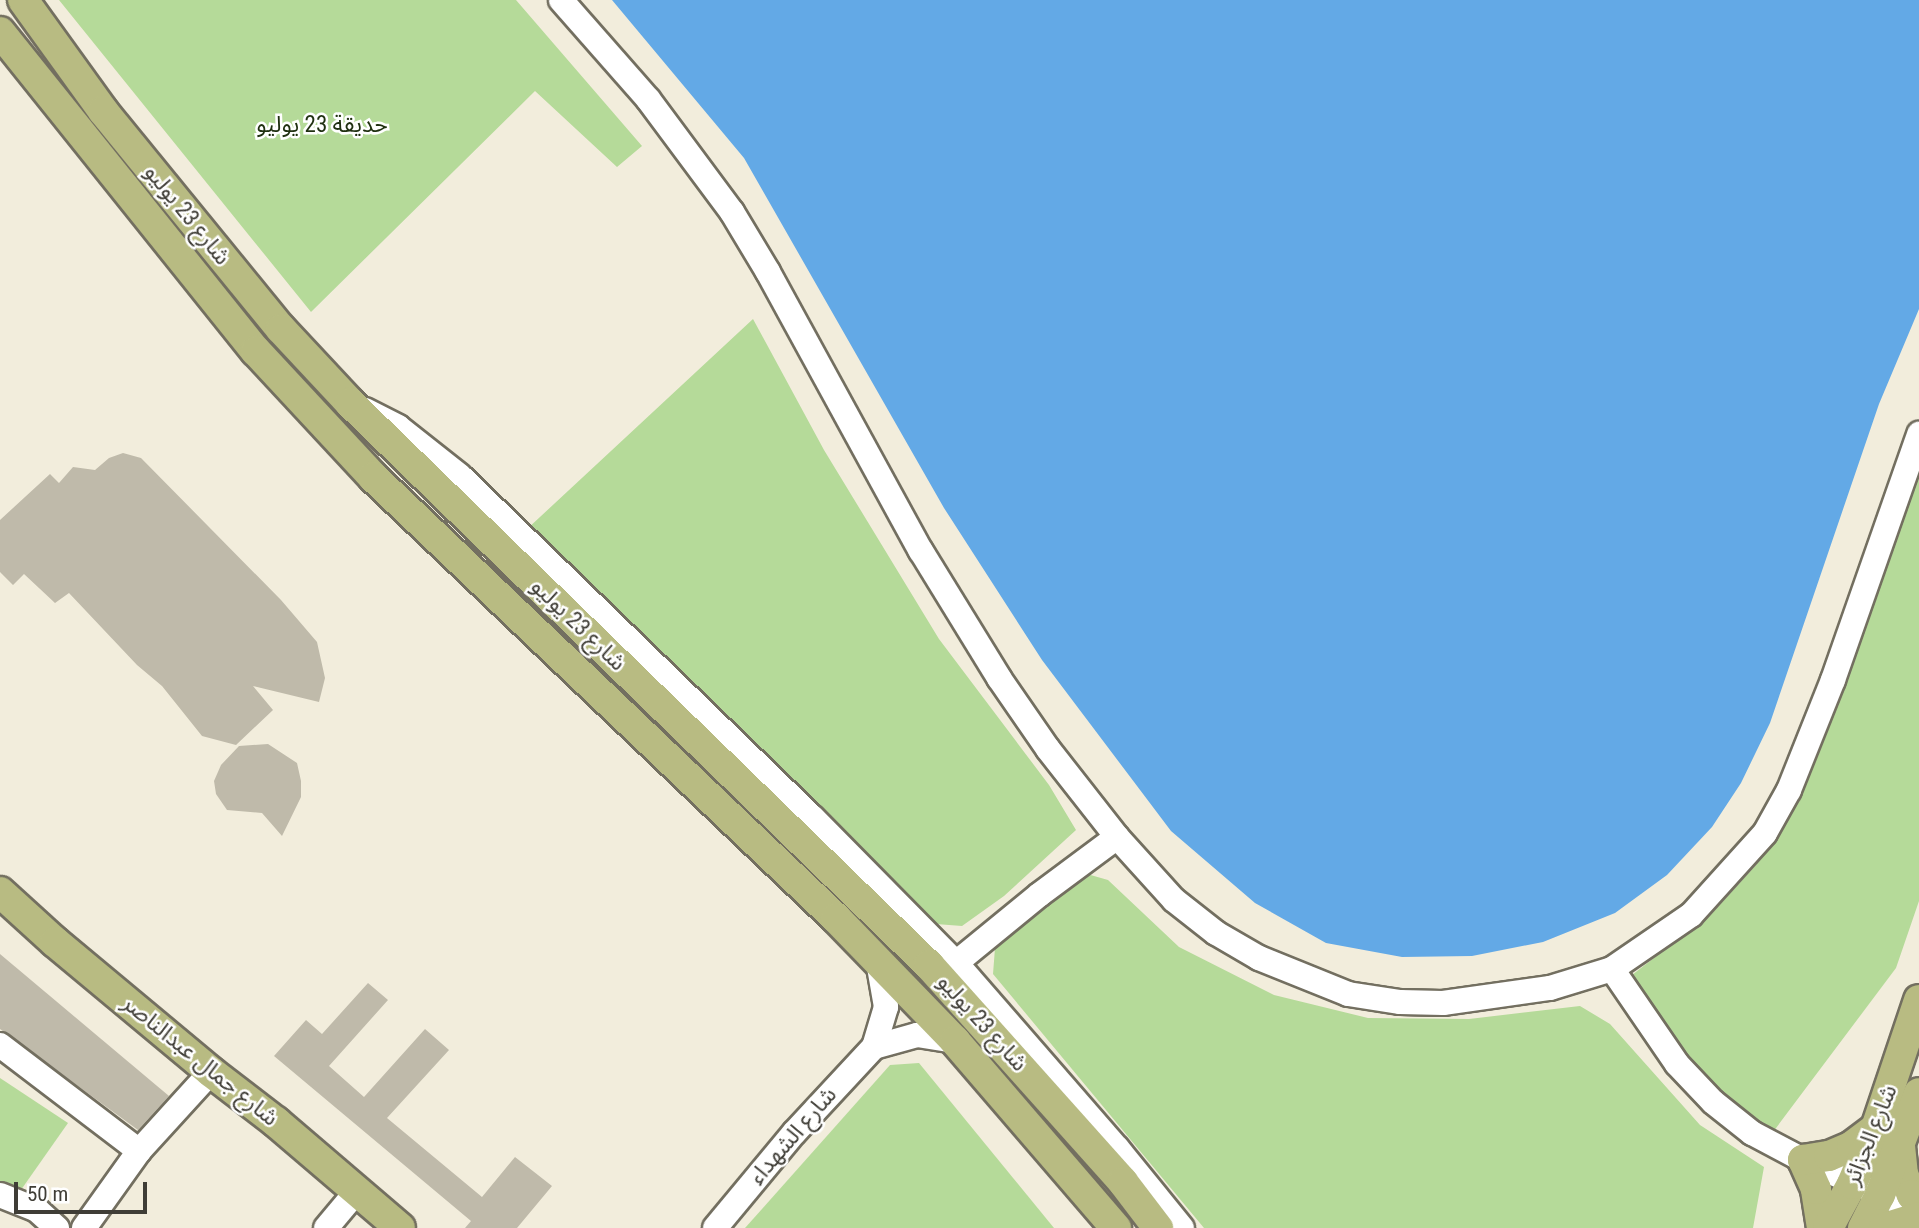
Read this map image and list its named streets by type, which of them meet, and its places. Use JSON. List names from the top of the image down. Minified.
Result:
{"streets":{"main road":["شارع 23 يوليو","شارع جمال عبدالناصر","شارع الجزائر"],"street":["شارع الشهداء"]},"crossings":[["شارع 23 يوليو","شارع الشهداء"]],"parks":["حديقة 23 يوليو"],"scale_bar":"50 m"}
